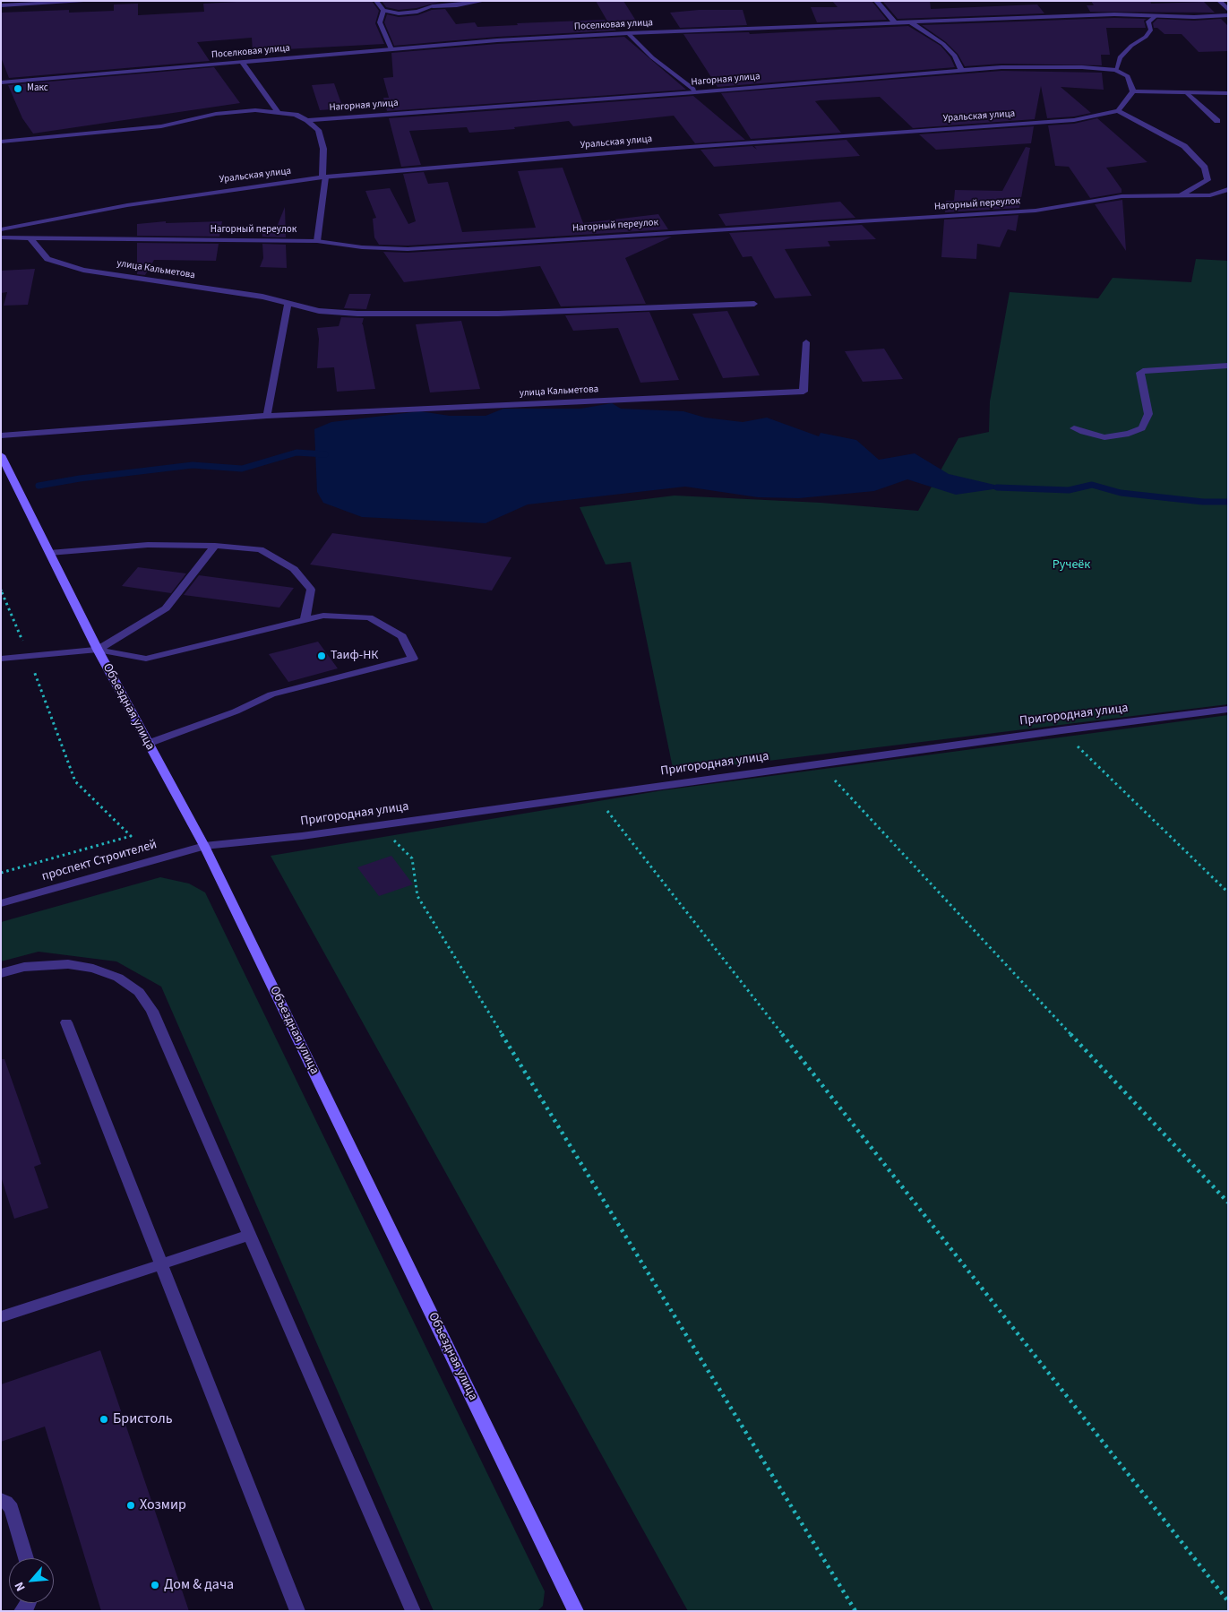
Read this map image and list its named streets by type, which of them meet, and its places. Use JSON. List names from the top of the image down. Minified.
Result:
{"streets":{"main road":["Объездная улица"],"street":["Поселковая улица","Нагорная улица","Уральская улица","Нагорный переулок","улица Кальметова","Пригородная улица","проспект Строителей"]},"crossings":[["Нагорный переулок","улица Кальметова"],["Объездная улица","Пригородная улица"],["Объездная улица","проспект Строителей"],["Пригородная улица","проспект Строителей"]],"parks":["Ручеёк"],"places":["Макс","Таиф-НК","Бристоль","Хозмир","Дом & дача"],"north":"bottom left"}
